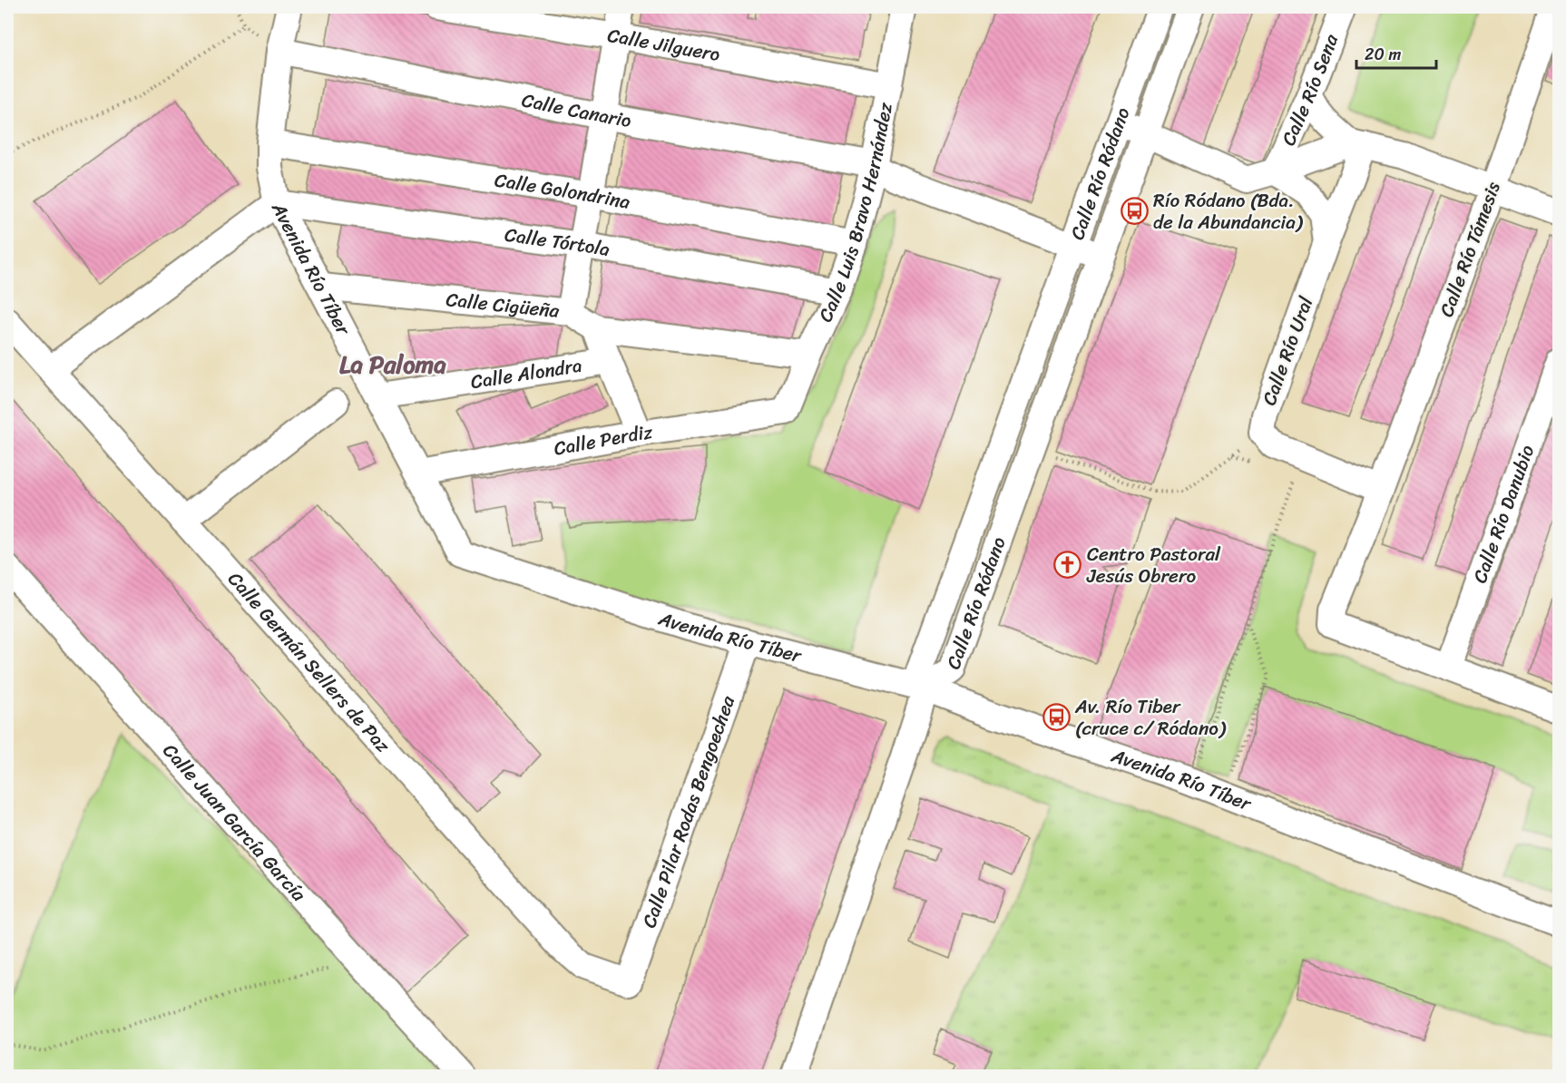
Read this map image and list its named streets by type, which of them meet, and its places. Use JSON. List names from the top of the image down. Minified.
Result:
{"streets":{"street":["Calle Jilguero","Calle Río Sena","Calle Canario","Calle Río Ródano","Calle Golondrina","Calle Luis Bravo Hernández","Calle Tórtola","Calle Río Támesis","Avenida Río Tíber","Calle Cigüeña","Calle Río Ural","Calle Alondra","Calle Perdiz","Calle Río Danubio","Calle Germán Sellers de Paz","Calle Pilar Rodas Bengoechea","Calle Juan García García"]},"crossings":[["Calle Jilguero","Calle Luis Bravo Hernández"],["Calle Canario","Calle Río Ródano"],["Calle Canario","Calle Luis Bravo Hernández"],["Calle Canario","Avenida Río Tíber"],["Calle Río Ródano","Avenida Río Tíber"],["Calle Golondrina","Calle Luis Bravo Hernández"],["Calle Golondrina","Avenida Río Tíber"],["Calle Luis Bravo Hernández","Calle Tórtola"],["Calle Luis Bravo Hernández","Calle Cigüeña"],["Calle Luis Bravo Hernández","Calle Perdiz"],["Calle Tórtola","Avenida Río Tíber"],["Calle Río Támesis","Calle Río Danubio"],["Avenida Río Tíber","Calle Cigüeña"],["Avenida Río Tíber","Calle Alondra"],["Avenida Río Tíber","Calle Perdiz"],["Avenida Río Tíber","Calle Pilar Rodas Bengoechea"],["Calle Cigüeña","Calle Alondra"],["Calle Germán Sellers de Paz","Calle Pilar Rodas Bengoechea"]],"districts":["La Paloma"],"places":{"bus stop":["Río Ródano (Bda. de la Abundancia)","Av. Río Tiber (cruce c/ Ródano)"],"church":["Centro Pastoral Jesús Obrero"]},"scale_bar":"20 m"}
